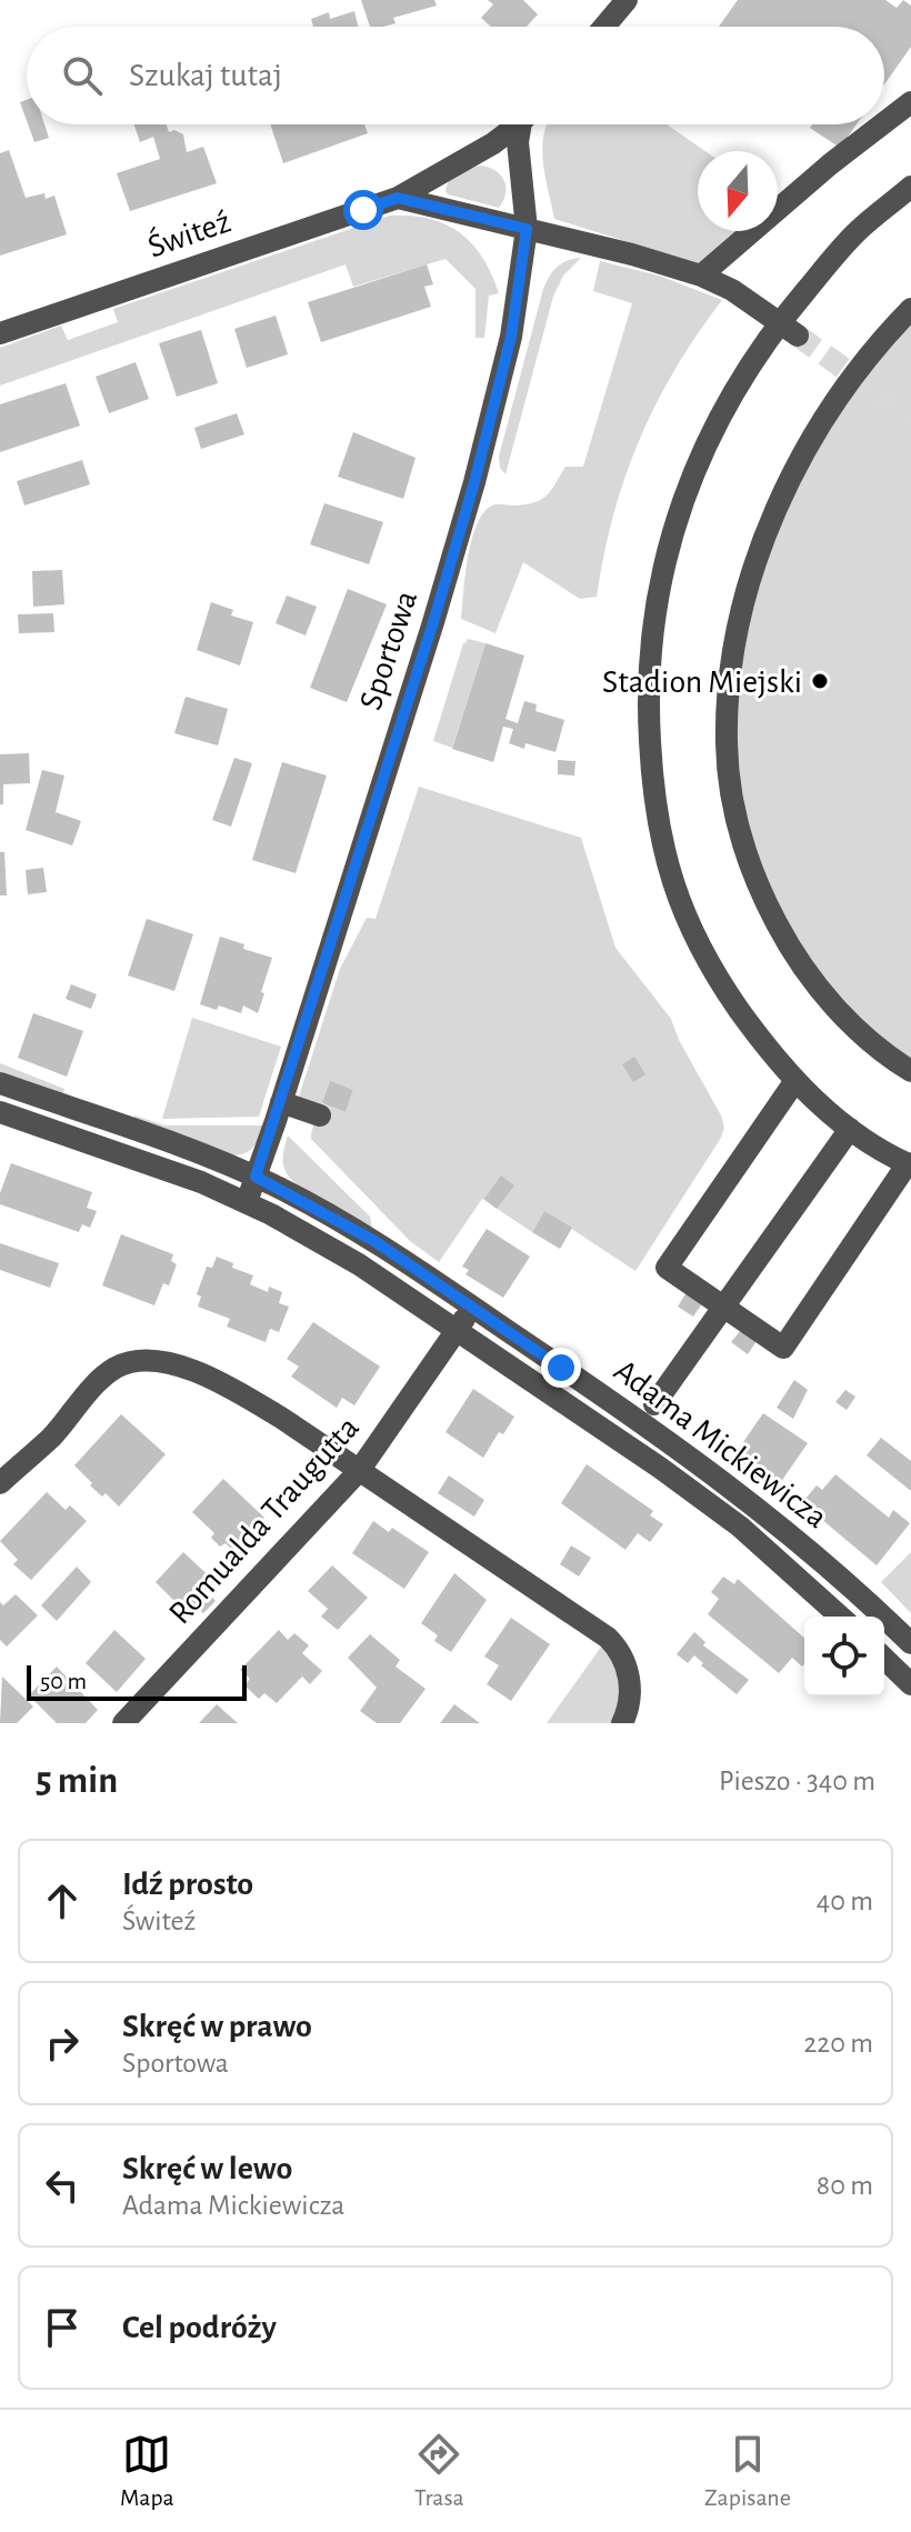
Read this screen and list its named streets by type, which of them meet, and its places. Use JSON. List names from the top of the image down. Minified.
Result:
{"streets":{"street":["Świteź","Sportowa","Adama Mickiewicza","Romualda Traugutta"]},"crossings":[["Sportowa","Adama Mickiewicza"],["Adama Mickiewicza","Romualda Traugutta"]],"places":["Stadion Miejski"],"scale_bar":"50 m","north":"bottom","page":{"search":"Szukaj tutaj","scale":"50 m","heading":["5 min","Pieszo · 340 m"],"list":[["Idź prosto","Świteź","40 m"],["Skręć w prawo","Sportowa","220 m"],["Skręć w lewo","Adama Mickiewicza","80 m"],"Cel podróży"],"nav":["Mapa","Trasa","Zapisane"]}}
